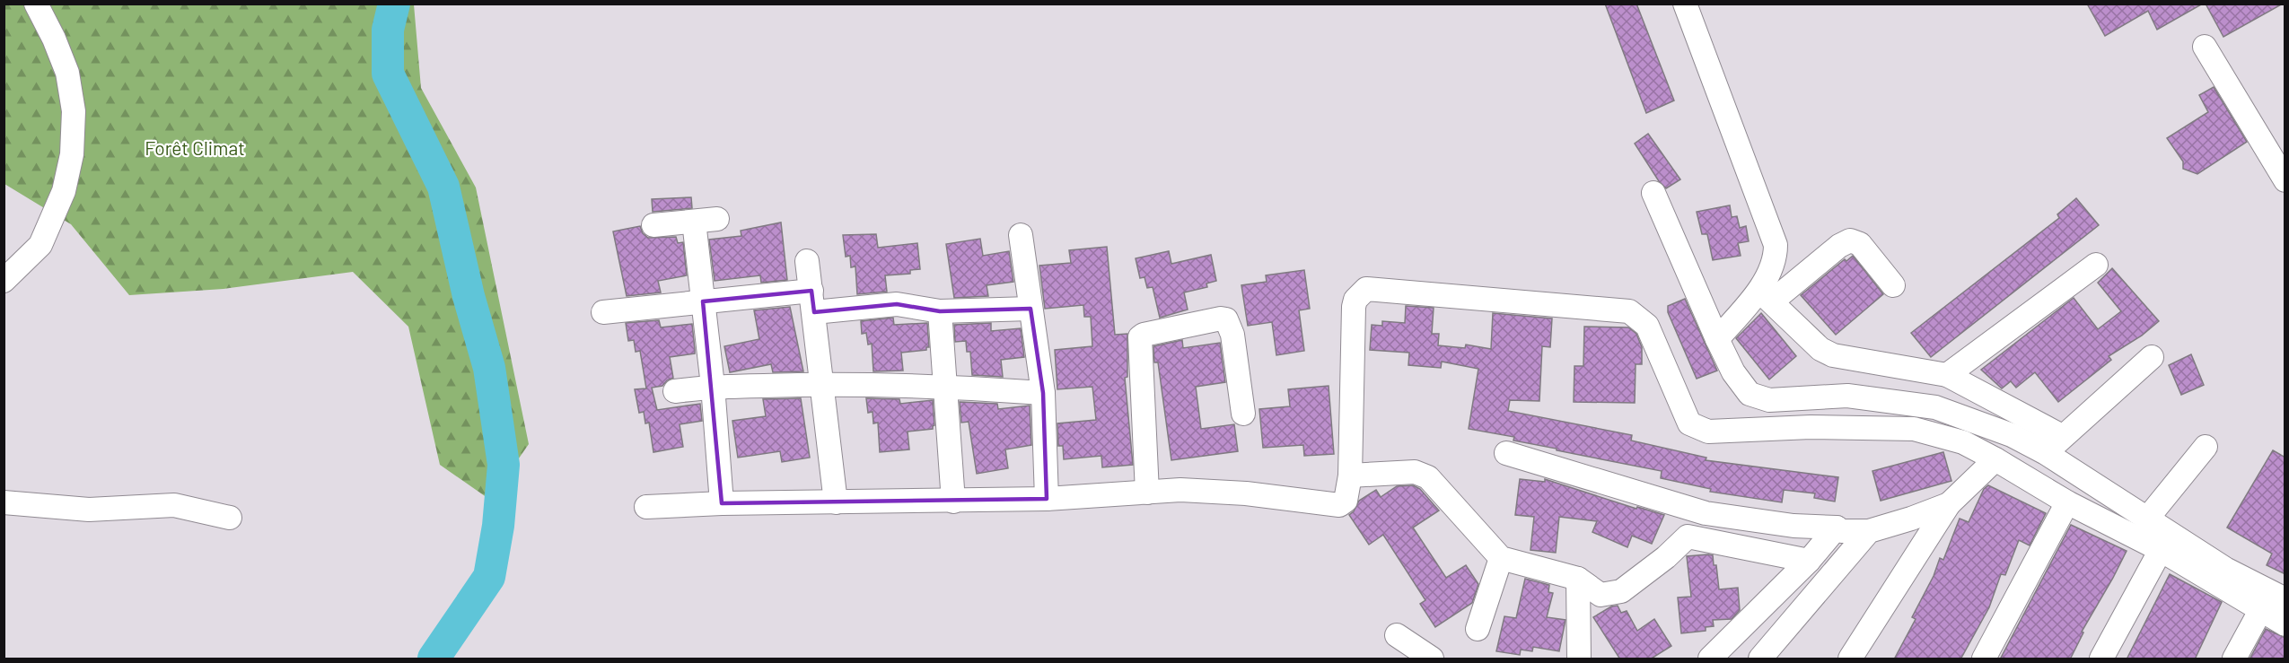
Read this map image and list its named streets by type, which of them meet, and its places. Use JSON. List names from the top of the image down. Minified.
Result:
{"parks":["Forêt Climat"]}
